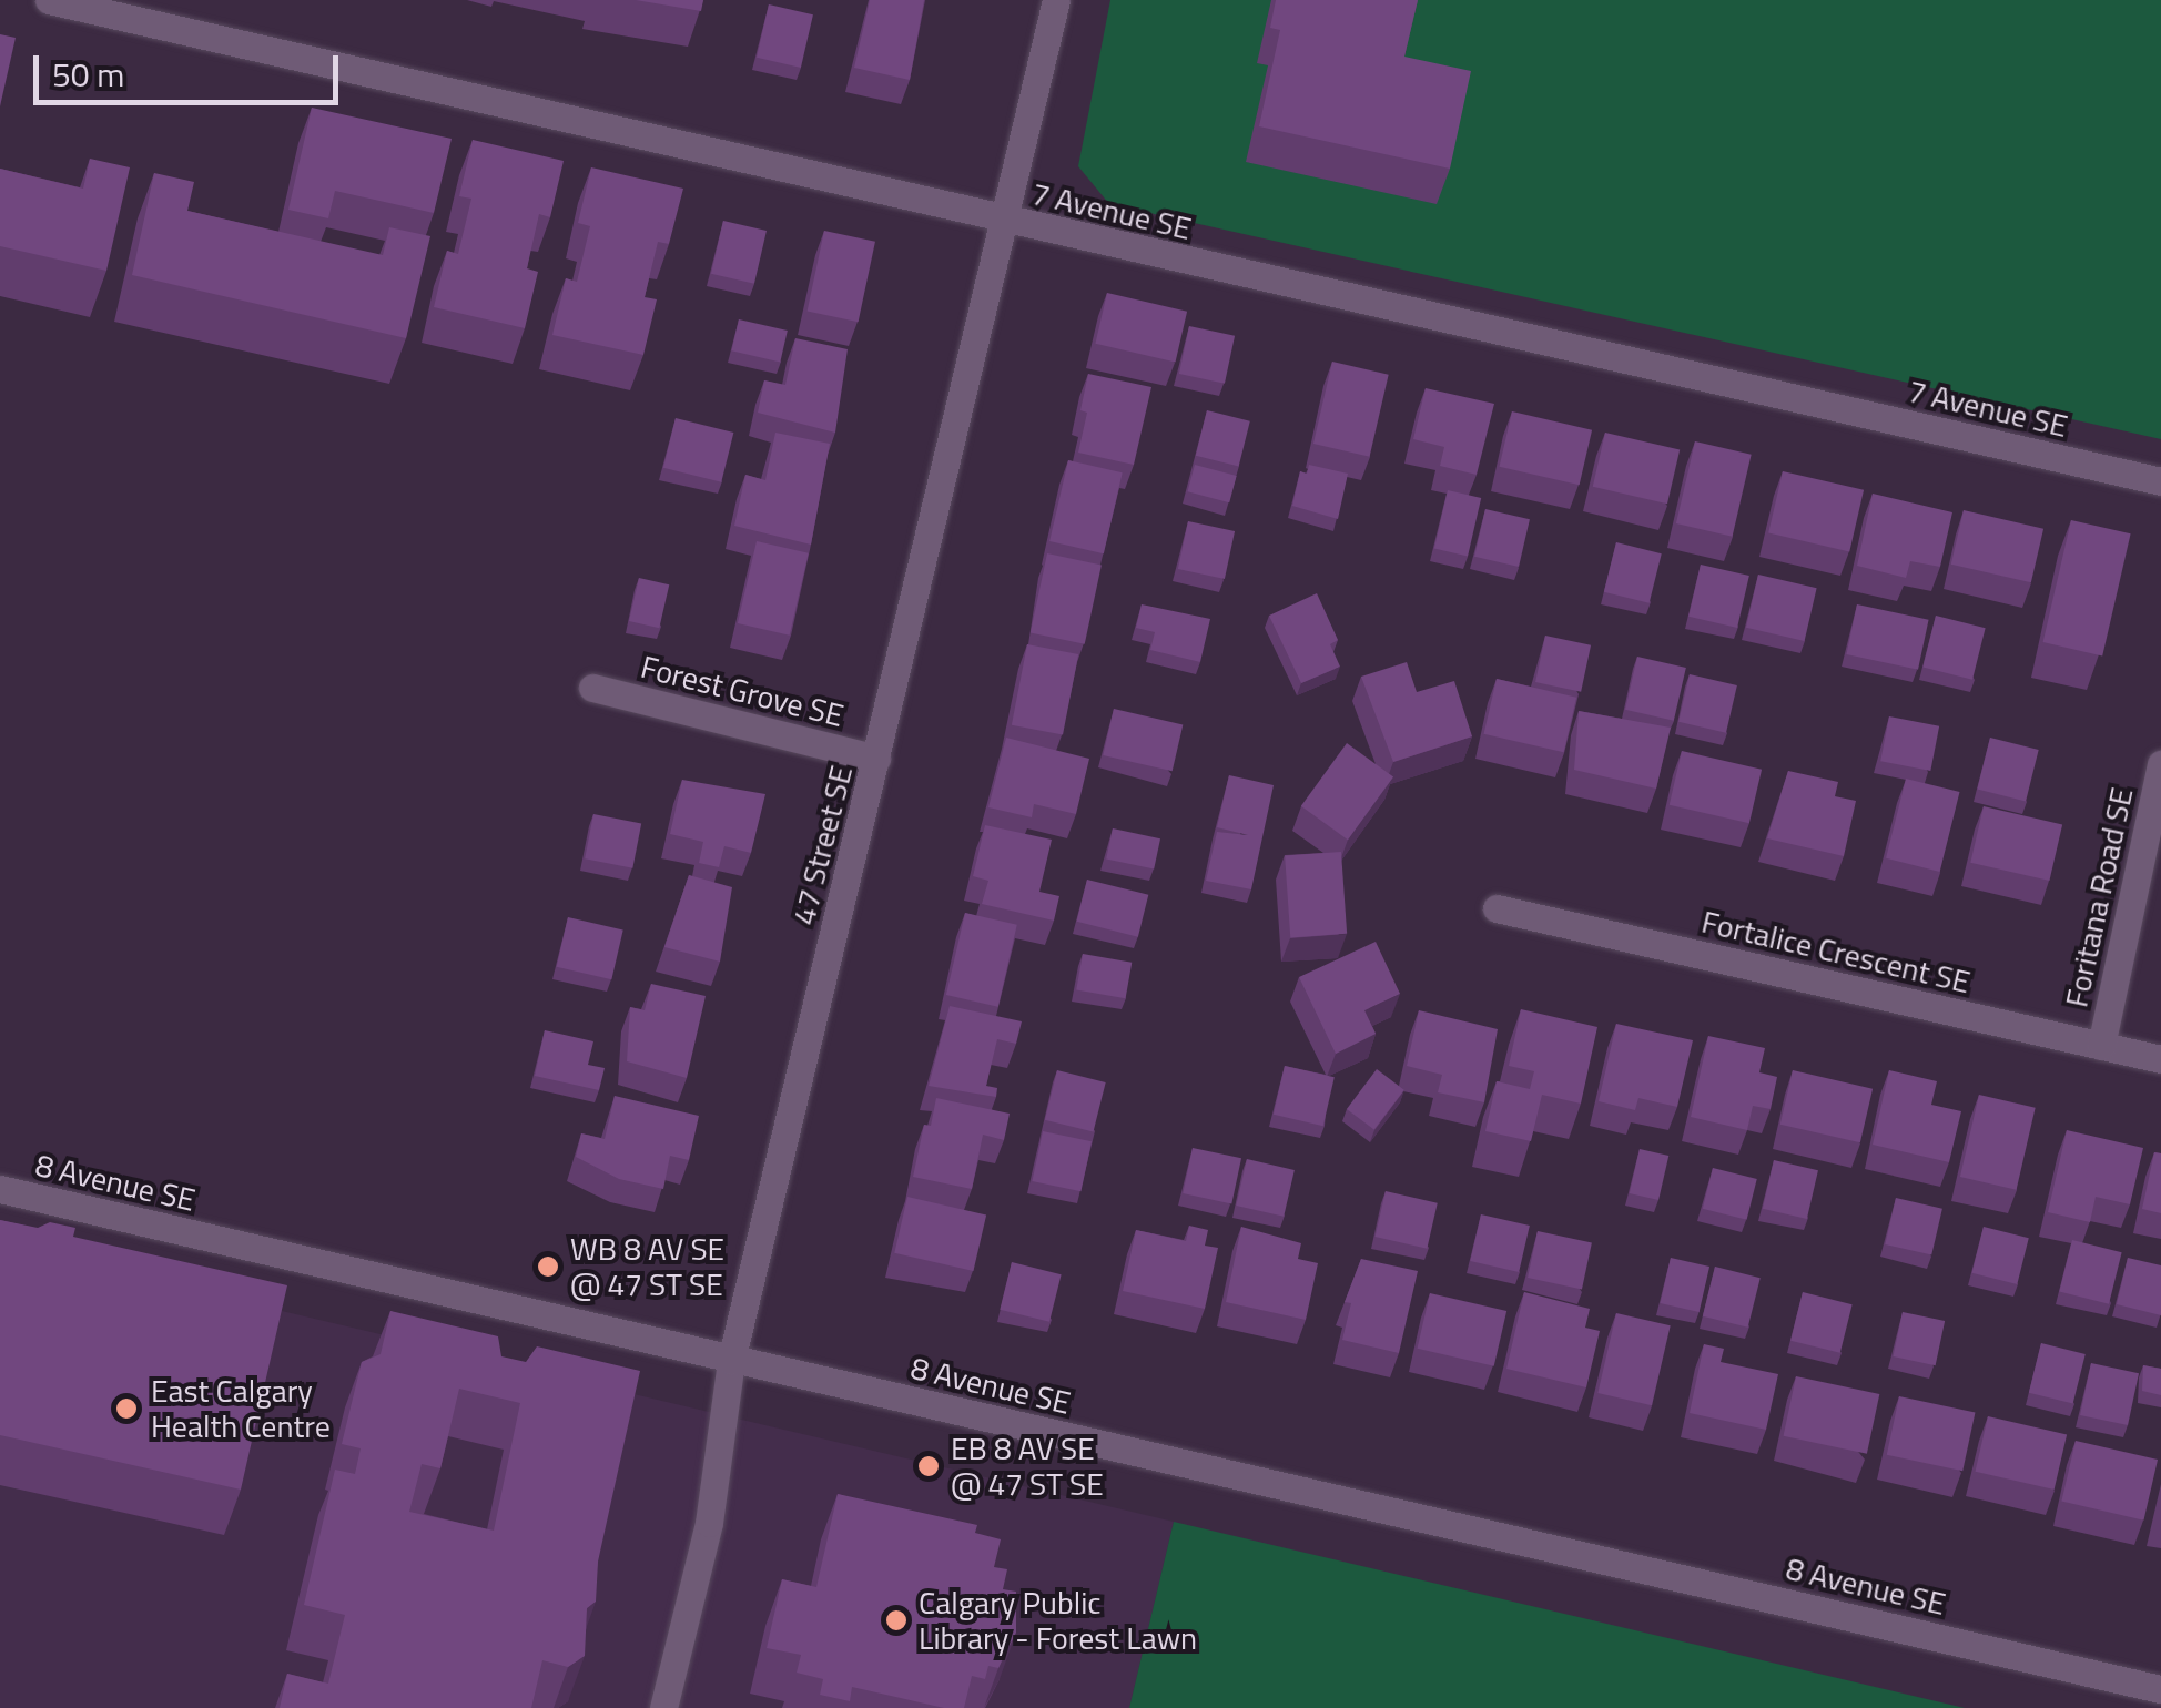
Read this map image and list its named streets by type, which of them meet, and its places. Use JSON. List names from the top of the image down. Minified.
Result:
{"streets":{"street":["7 Avenue SE","Forest Grove SE","47 Street SE","Foritana Road SE","Fortalice Crescent SE","8 Avenue SE"]},"crossings":[["7 Avenue SE","47 Street SE"],["Forest Grove SE","47 Street SE"],["47 Street SE","8 Avenue SE"],["Foritana Road SE","Fortalice Crescent SE"]],"places":["WB 8 AV SE @ 47 ST SE","East Calgary Health Centre","EB 8 AV SE @ 47 ST SE","Calgary Public Library - Forest Lawn"],"scale_bar":"50 m"}
